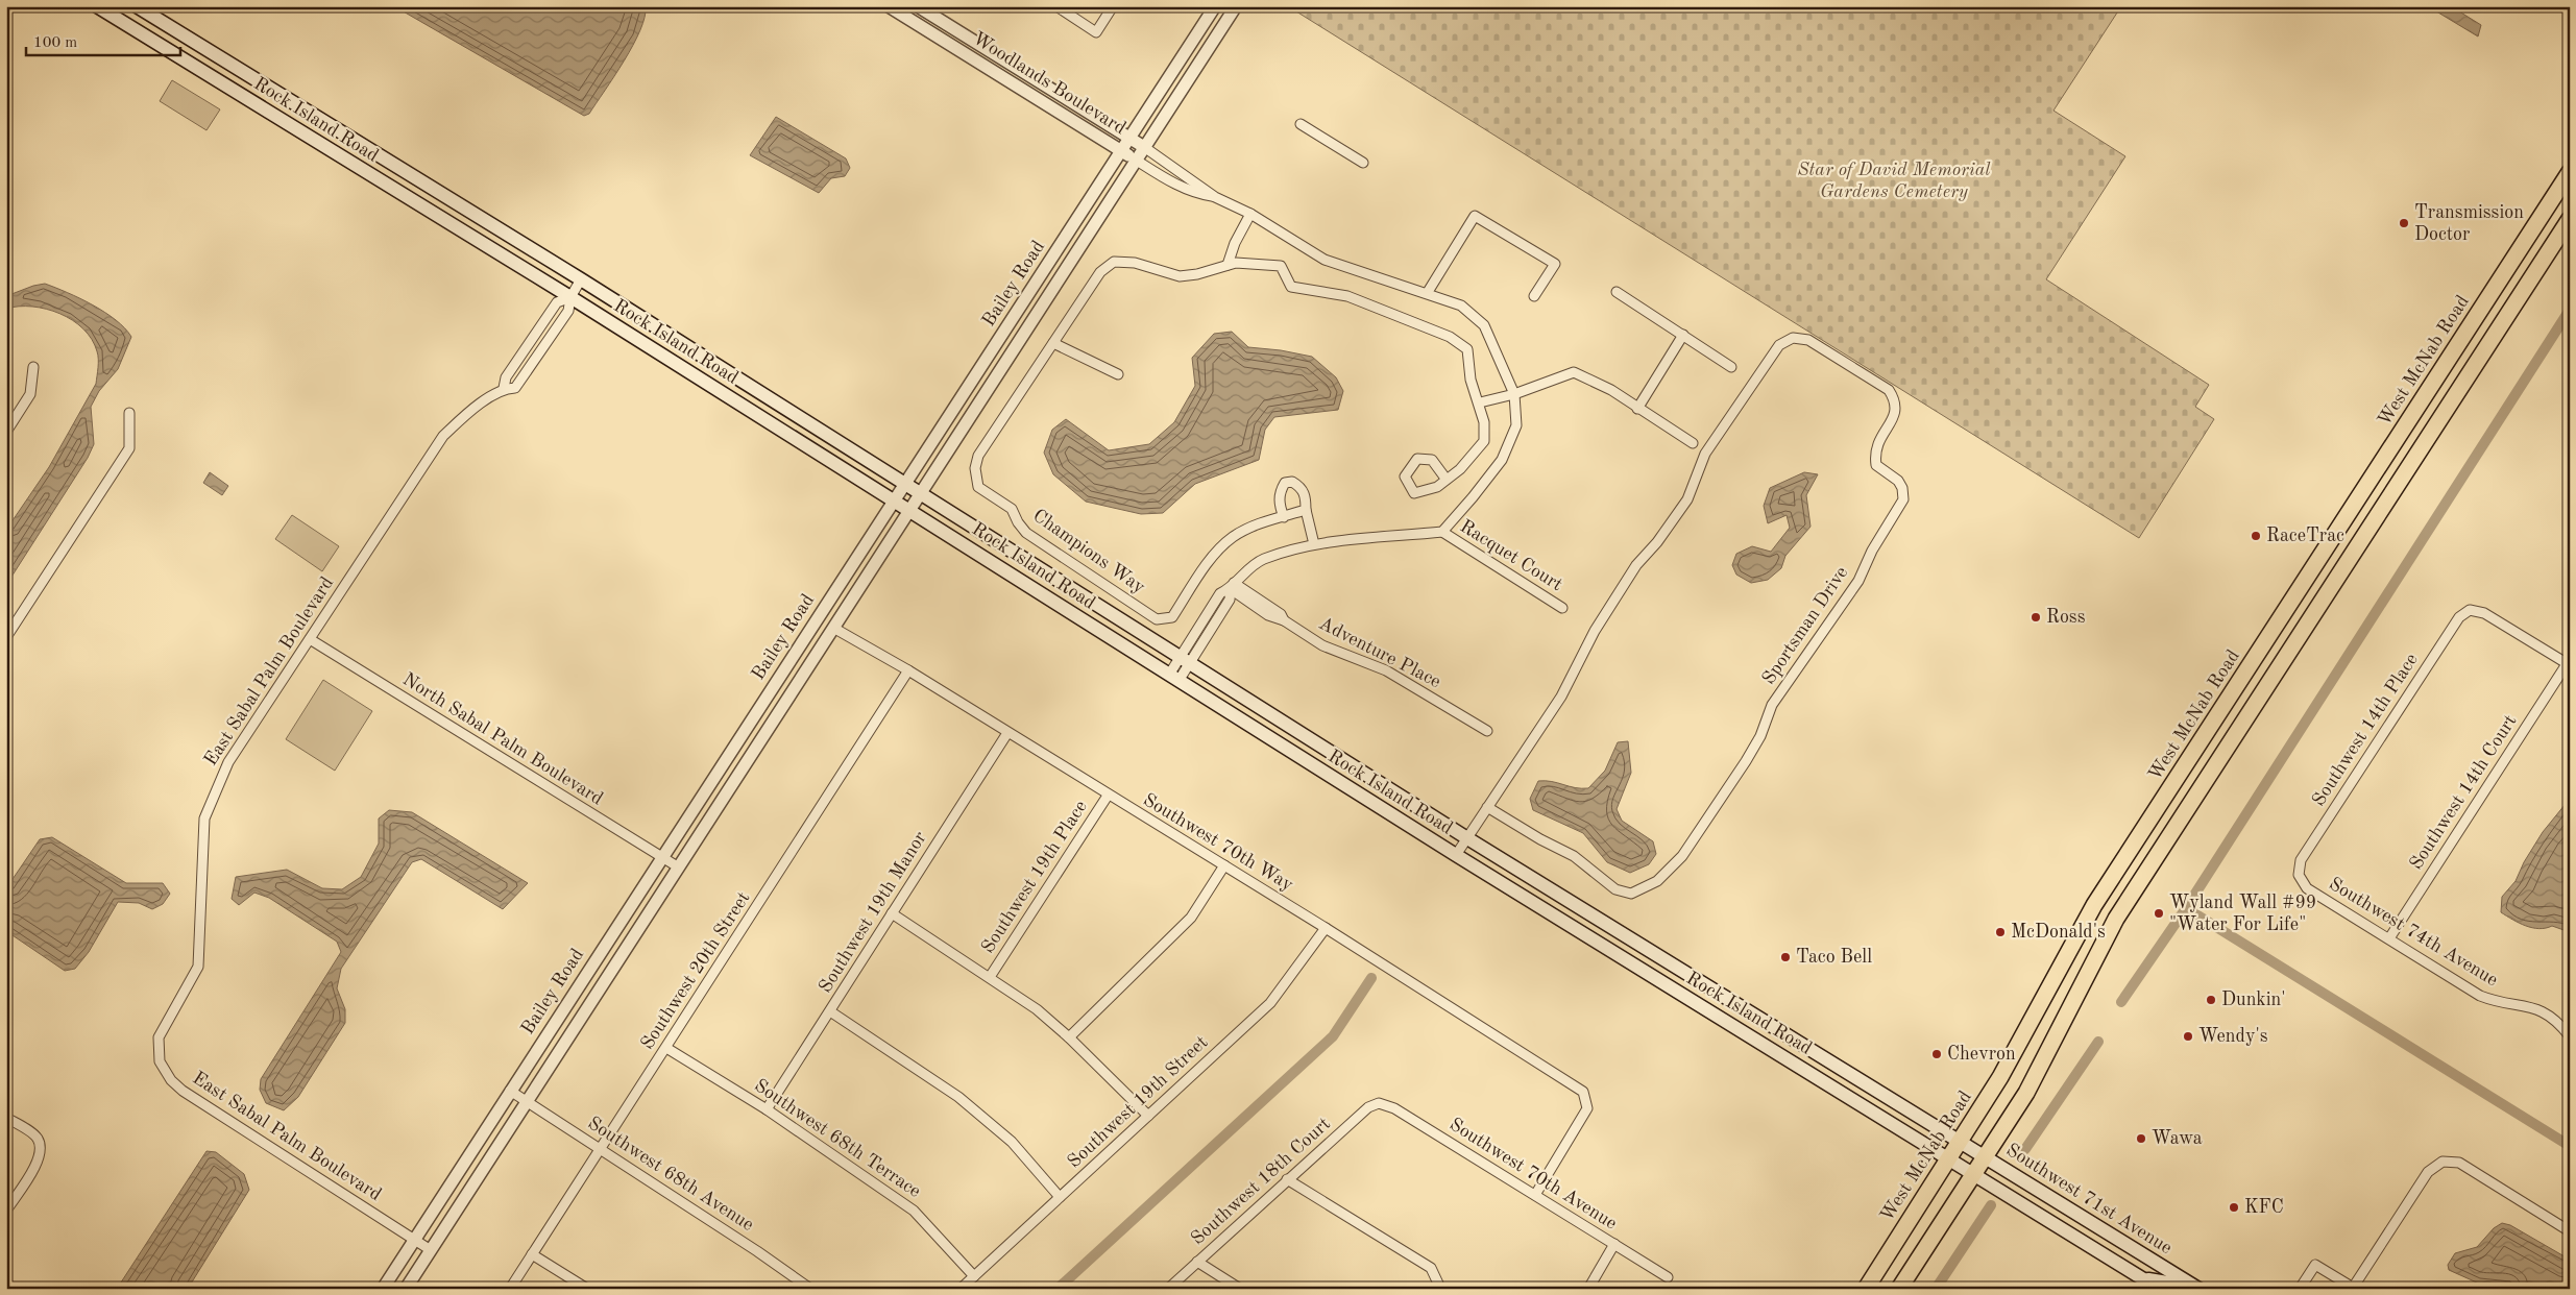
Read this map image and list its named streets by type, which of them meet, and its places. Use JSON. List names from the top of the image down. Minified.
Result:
{"streets":{"main road":["Rock Island Road","West McNab Road","Southwest 71st Avenue"],"street":["Woodlands Boulevard","Bailey Road","Champions Way","Racquet Court","Sportsman Drive","Adventure Place","East Sabal Palm Boulevard","Southwest 14th Place","North Sabal Palm Boulevard","Southwest 14th Court","Southwest 70th Way","Southwest 19th Place","Southwest 19th Manor","Southwest 74th Avenue","Southwest 20th Street","Southwest 19th Street","Southwest 68th Terrace","Southwest 68th Avenue","Southwest 70th Avenue","Southwest 18th Court"]},"crossings":[["Woodlands Boulevard","Bailey Road"],["Rock Island Road","Bailey Road"],["Rock Island Road","West McNab Road"],["Rock Island Road","Sportsman Drive"],["Rock Island Road","East Sabal Palm Boulevard"],["Rock Island Road","Southwest 71st Avenue"],["Bailey Road","East Sabal Palm Boulevard"],["Bailey Road","North Sabal Palm Boulevard"],["Bailey Road","Southwest 70th Way"],["Bailey Road","Southwest 68th Avenue"],["West McNab Road","Southwest 71st Avenue"],["East Sabal Palm Boulevard","North Sabal Palm Boulevard"],["Southwest 14th Place","Southwest 14th Court"],["Southwest 14th Place","Southwest 74th Avenue"],["Southwest 14th Court","Southwest 74th Avenue"],["Southwest 70th Way","Southwest 19th Place"],["Southwest 70th Way","Southwest 19th Manor"],["Southwest 70th Way","Southwest 20th Street"],["Southwest 70th Way","Southwest 19th Street"],["Southwest 70th Way","Southwest 70th Avenue"],["Southwest 19th Manor","Southwest 68th Terrace"],["Southwest 20th Street","Southwest 68th Terrace"],["Southwest 20th Street","Southwest 68th Avenue"],["Southwest 19th Street","Southwest 68th Terrace"],["Southwest 70th Avenue","Southwest 18th Court"]],"parks":["Star of David Memorial Gardens Cemetery"],"places":["Transmission Doctor","RaceTrac","Ross","Wyland Wall #99 \"Water For Life\"","McDonald's","Taco Bell","Dunkin'","Wendy's","Chevron","Wawa","KFC"],"scale_bar":"100 m"}
